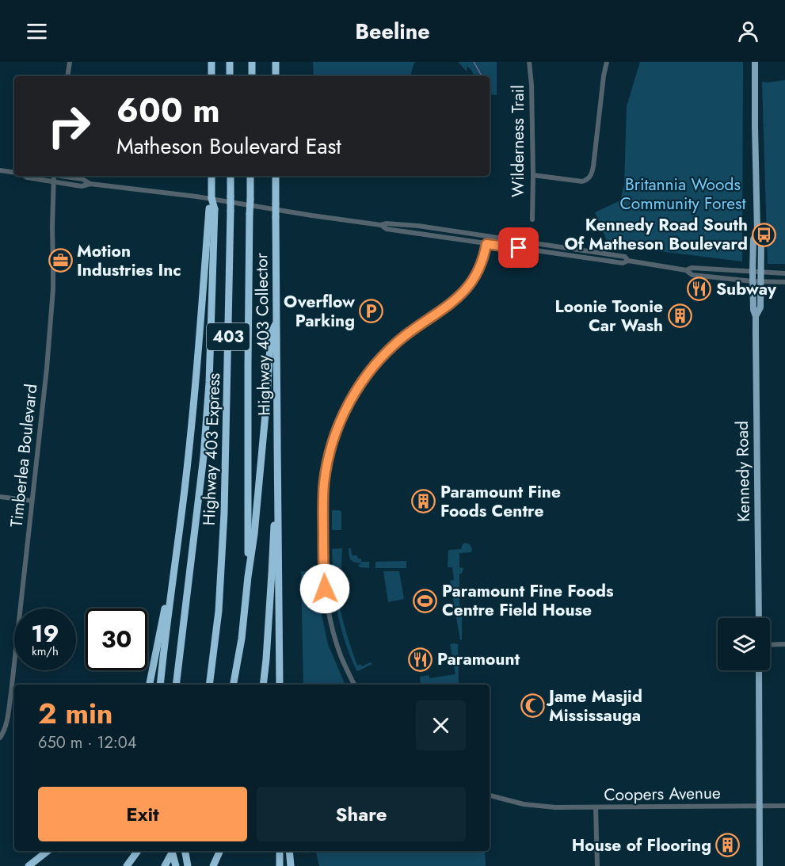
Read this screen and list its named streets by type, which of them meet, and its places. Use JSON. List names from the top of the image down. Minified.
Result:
{"streets":{"highway":["Highway 403 Collector","403","Highway 403 Express"],"main road":["Kennedy Road"],"street":["Wilderness Trail","Timberlea Boulevard","Coopers Avenue"]},"crossings":[["403","Highway 403 Express"]],"parks":["Britannia Woods Community Forest"],"places":{"bus stop":["Kennedy Road South Of Matheson Boulevard"],"office":["Motion Industries Inc"],"restaurant":["Subway","Paramount"],"parking":["Overflow Parking"],"building":["Loonie Toonie Car Wash","Paramount Fine Foods Centre","House of Flooring"],"sports":["Paramount Fine Foods Centre Field House"],"mosque":["Jame Masjid Mississauga"]},"page":{"header":"Beeline","turn":["600 m","Matheson Boulevard East"],"speed":"19 km/h","limit":"30","heading":["2 min","650 m · 12:04"],"buttons":["Exit","Share"]}}
